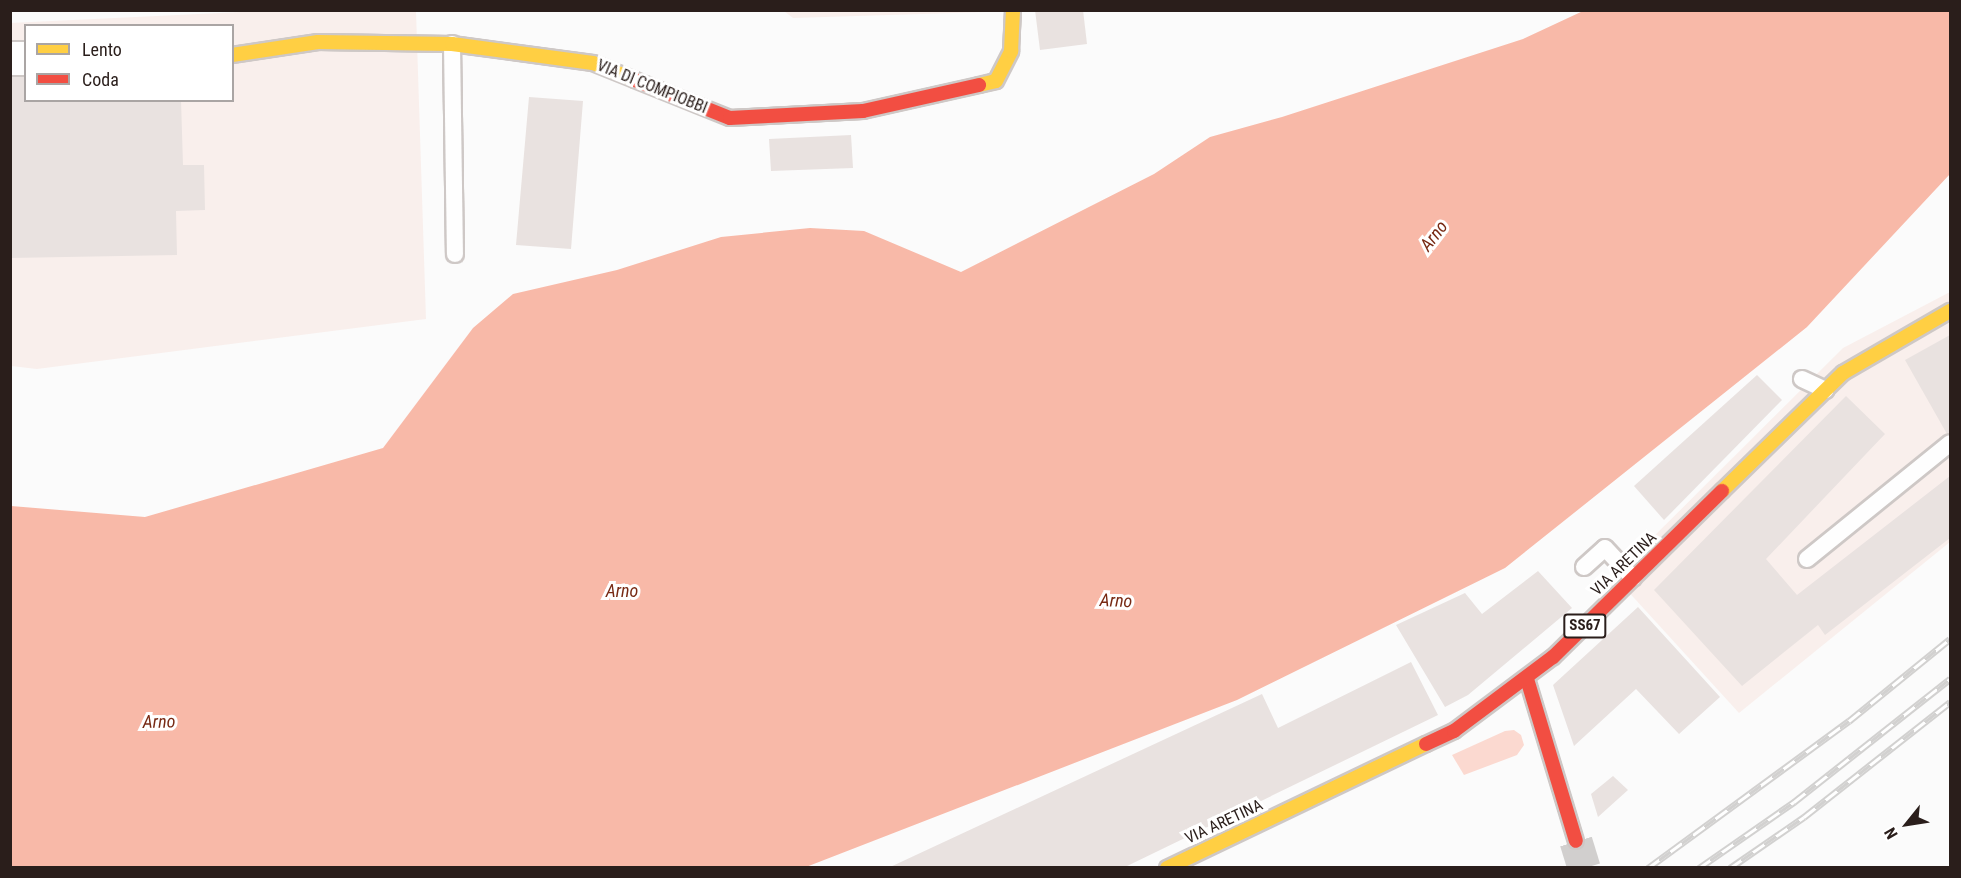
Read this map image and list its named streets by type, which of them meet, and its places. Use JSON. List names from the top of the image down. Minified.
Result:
{"streets":{"street":["VIA DI COMPIOBBI","VIA ARETINA","SS67"]},"water":["Arno"],"legend":["Lento","Coda"],"north":"bottom left"}
